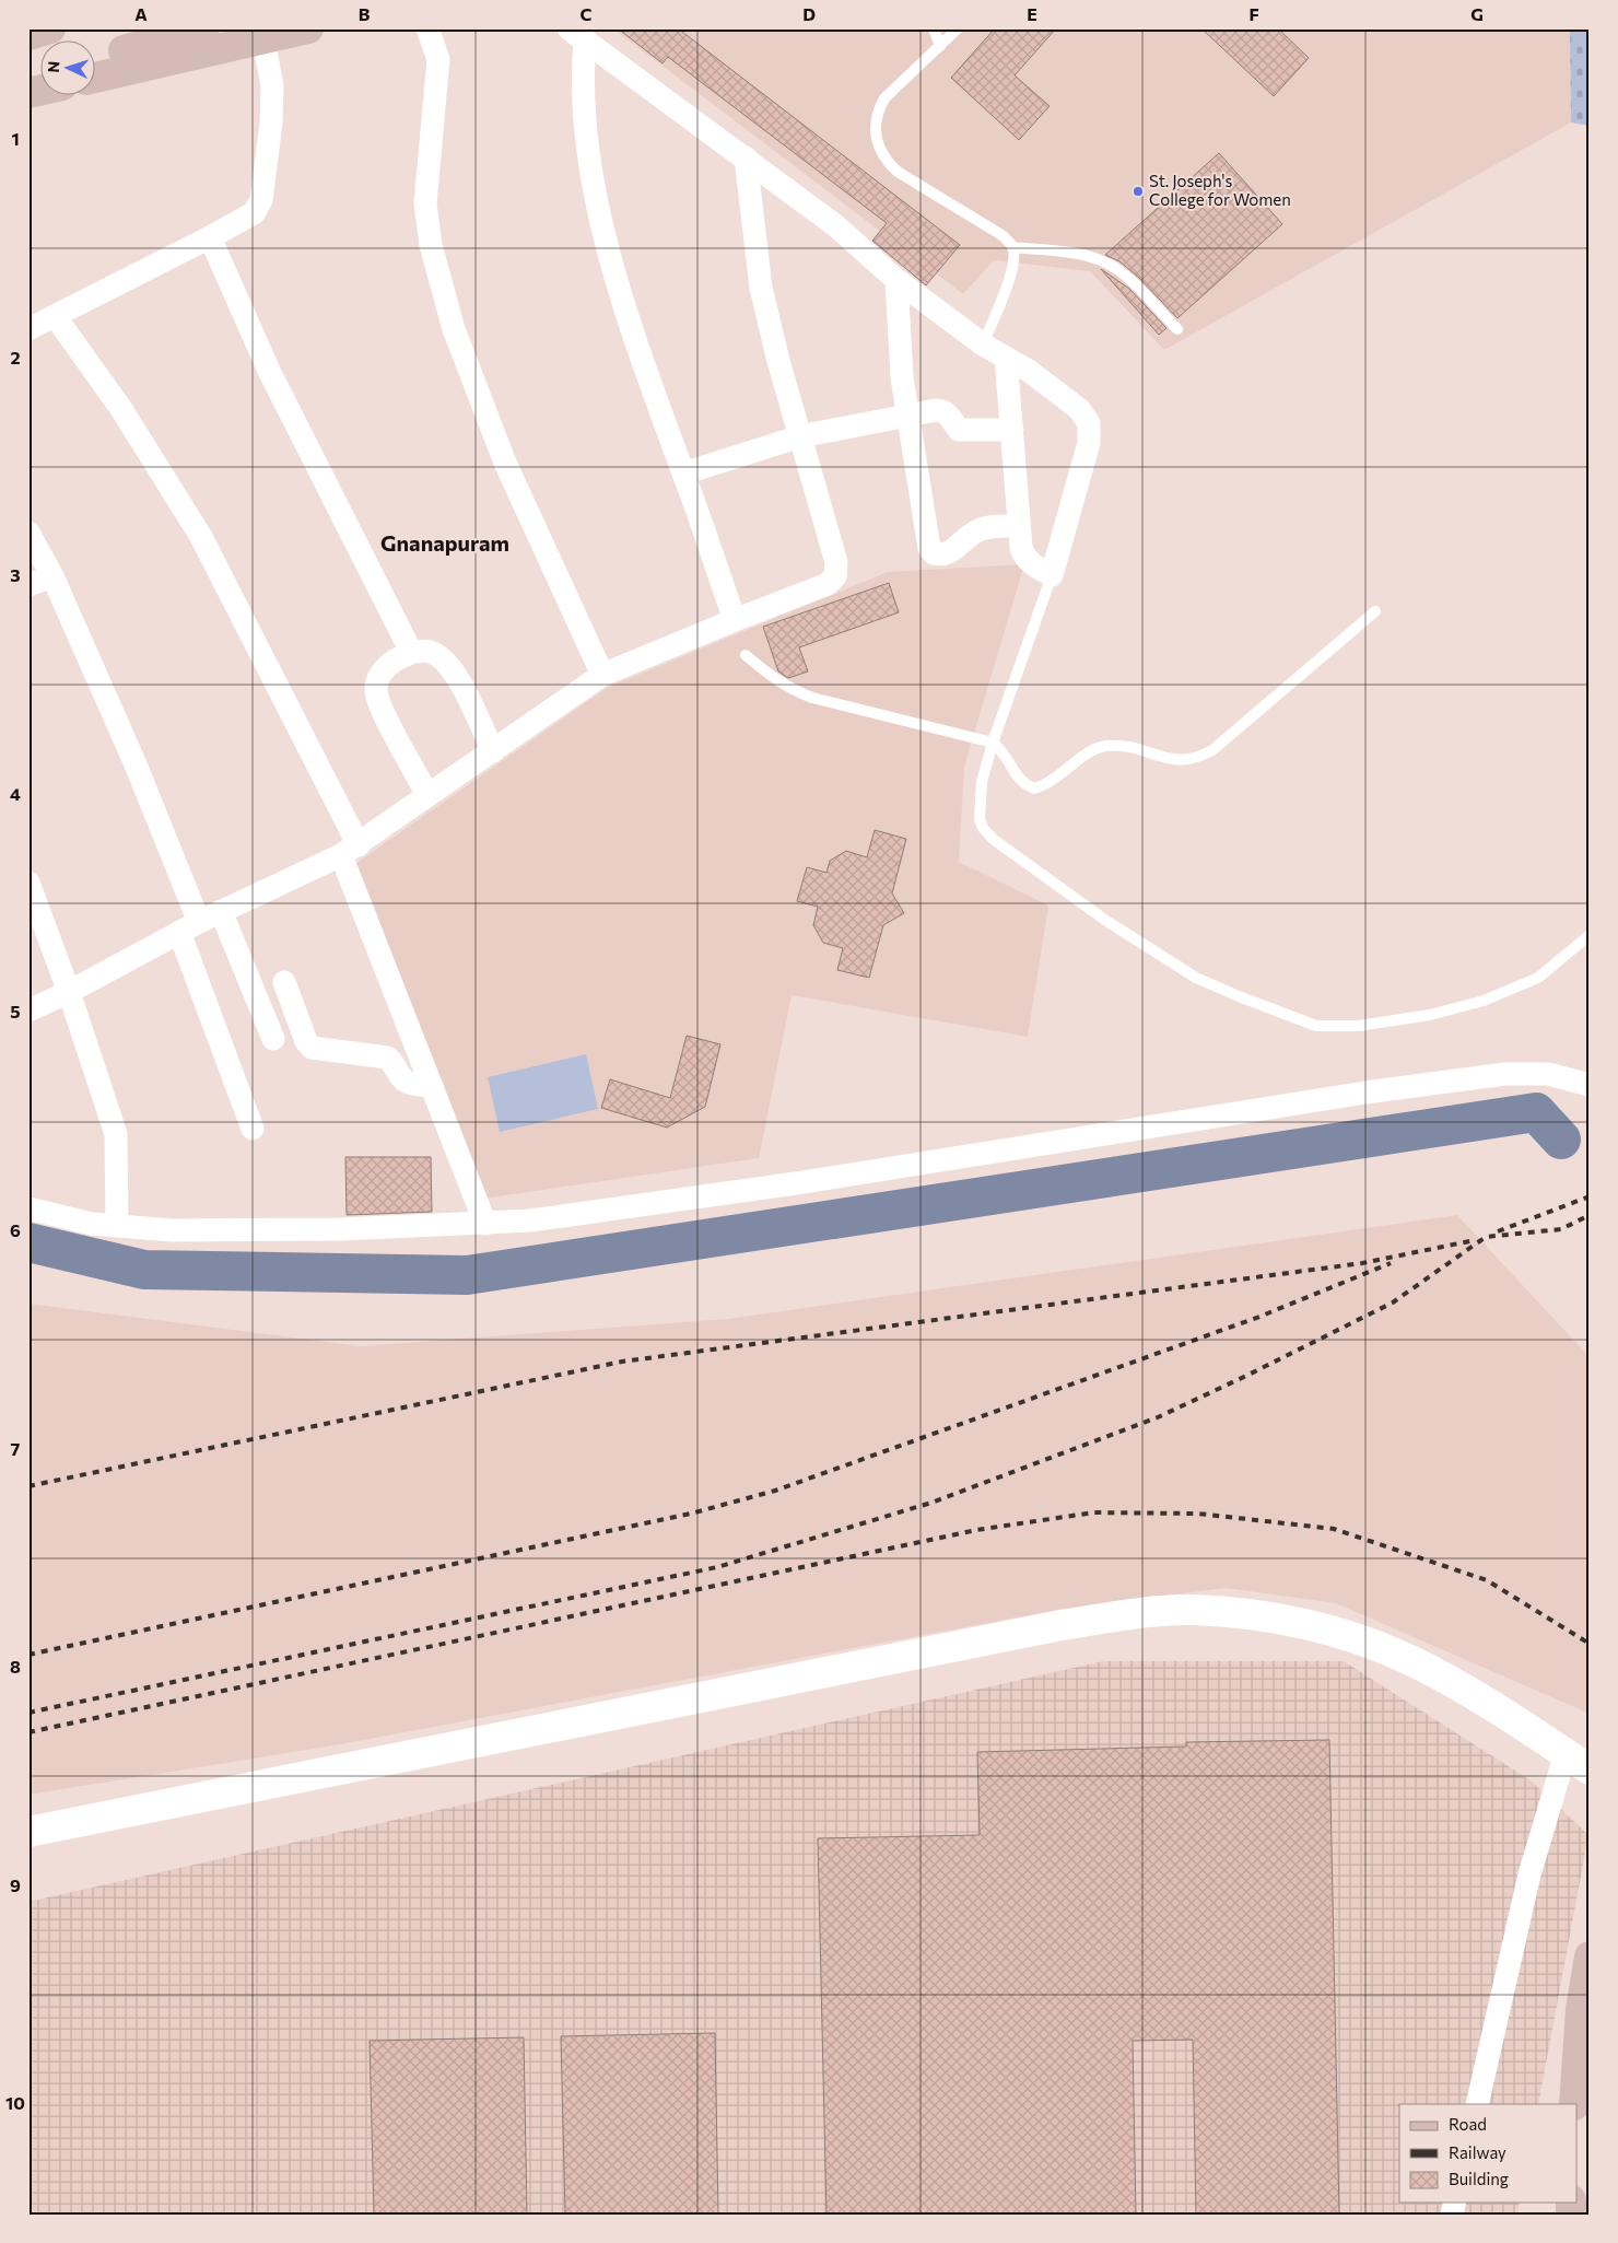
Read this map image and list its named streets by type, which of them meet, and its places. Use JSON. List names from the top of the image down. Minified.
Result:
{"districts":["Gnanapuram"],"places":["St. Joseph's College for Women"],"legend":["Road","Railway","Building"],"north":"left","grid":{"columns":["A","B","C","D","E","F","G"],"rows":["1","2","3","4","5","6","7","8","9","10"]}}
